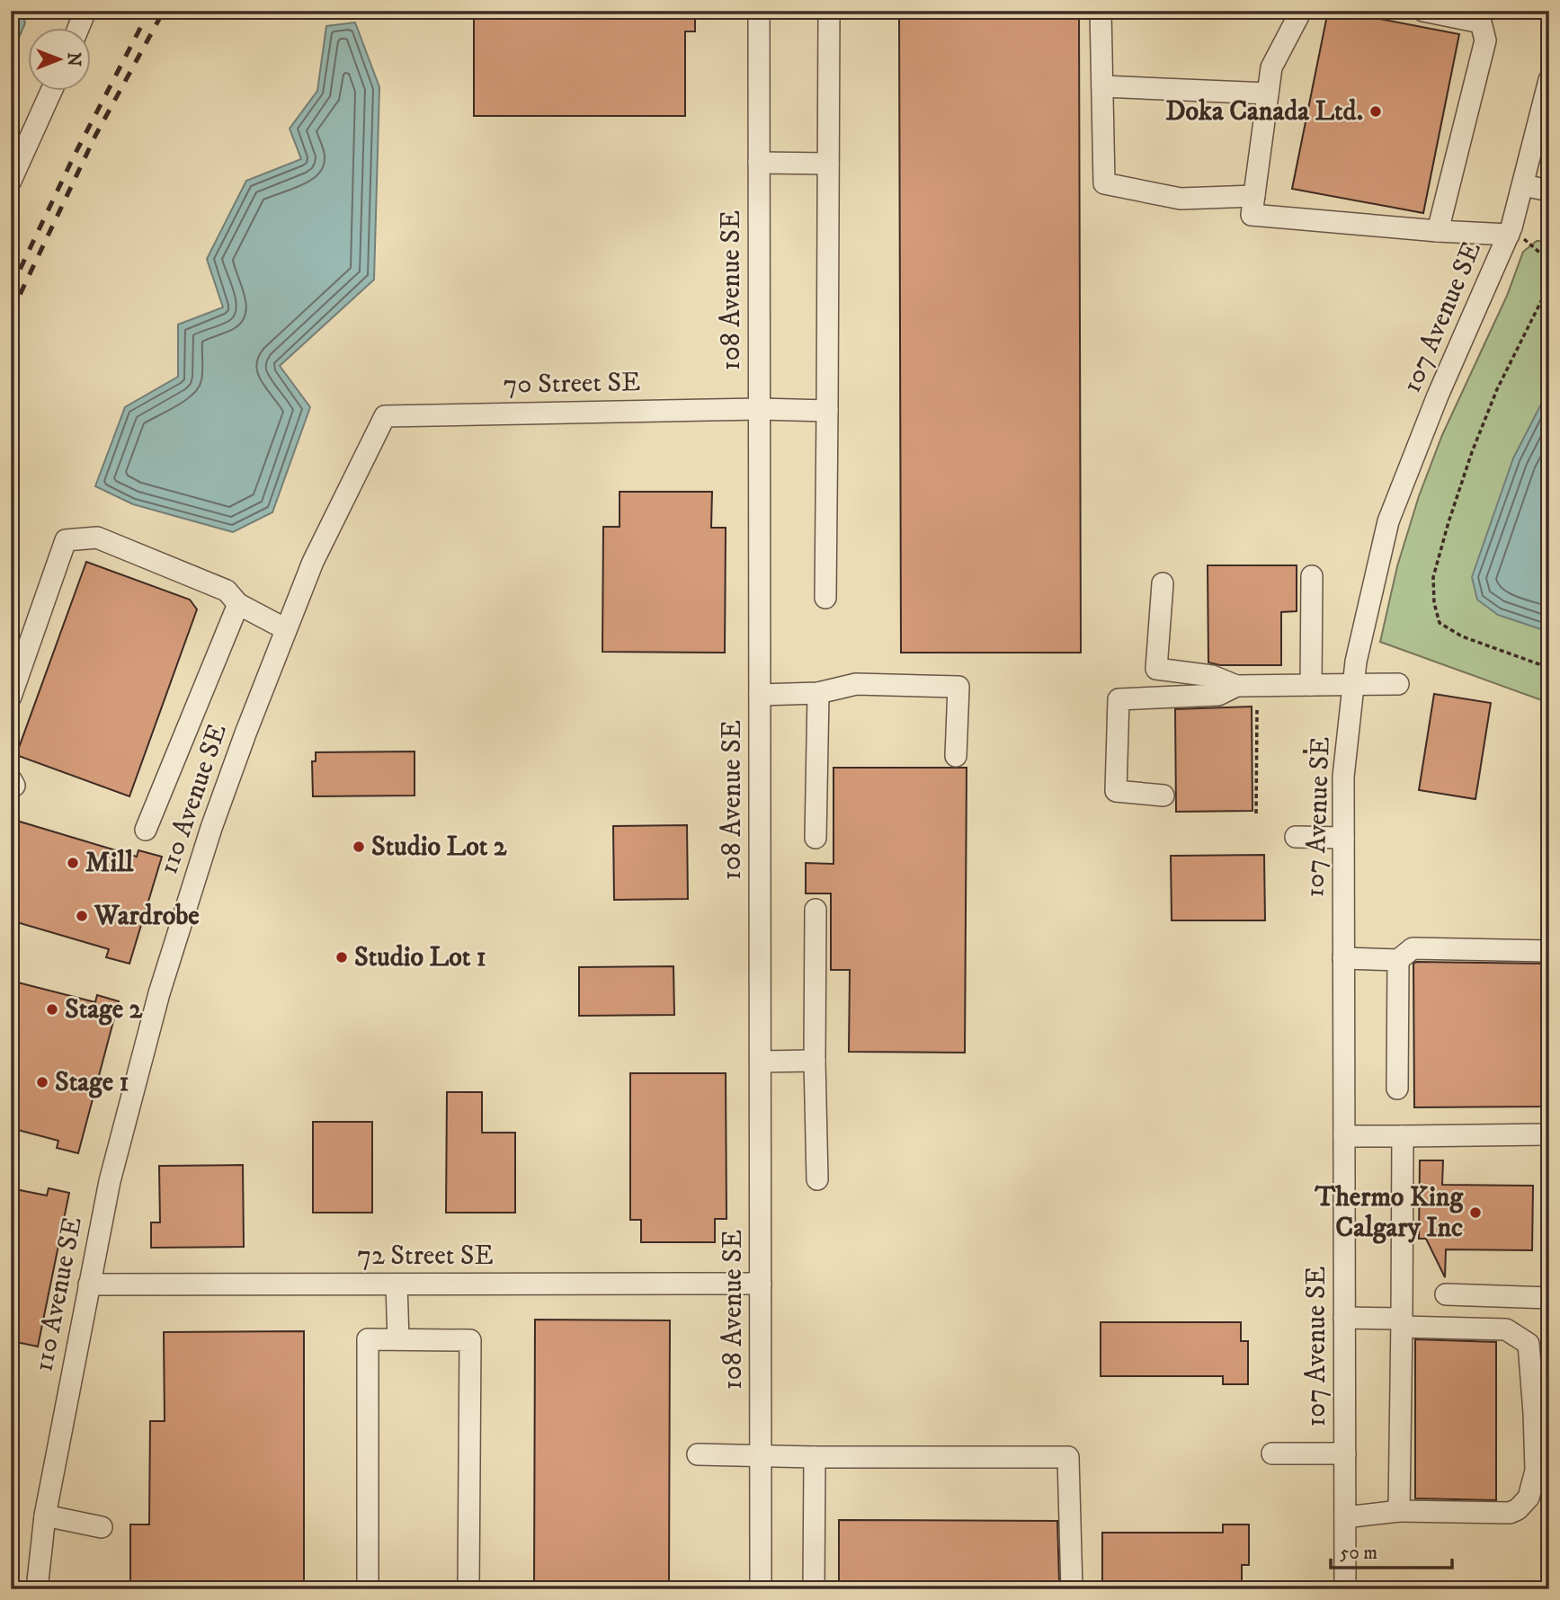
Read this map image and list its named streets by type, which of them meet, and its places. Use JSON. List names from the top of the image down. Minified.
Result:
{"streets":{"street":["108 Avenue SE","107 Avenue SE","70 Street SE","110 Avenue SE","72 Street SE"]},"crossings":[["108 Avenue SE","70 Street SE"],["108 Avenue SE","72 Street SE"],["70 Street SE","110 Avenue SE"],["110 Avenue SE","72 Street SE"]],"places":["Doka Canada Ltd.","Studio Lot 2","Mill","Wardrobe","Studio Lot 1","Stage 2","Stage 1","Thermo King Calgary Inc"],"scale_bar":"50 m","north":"right"}
